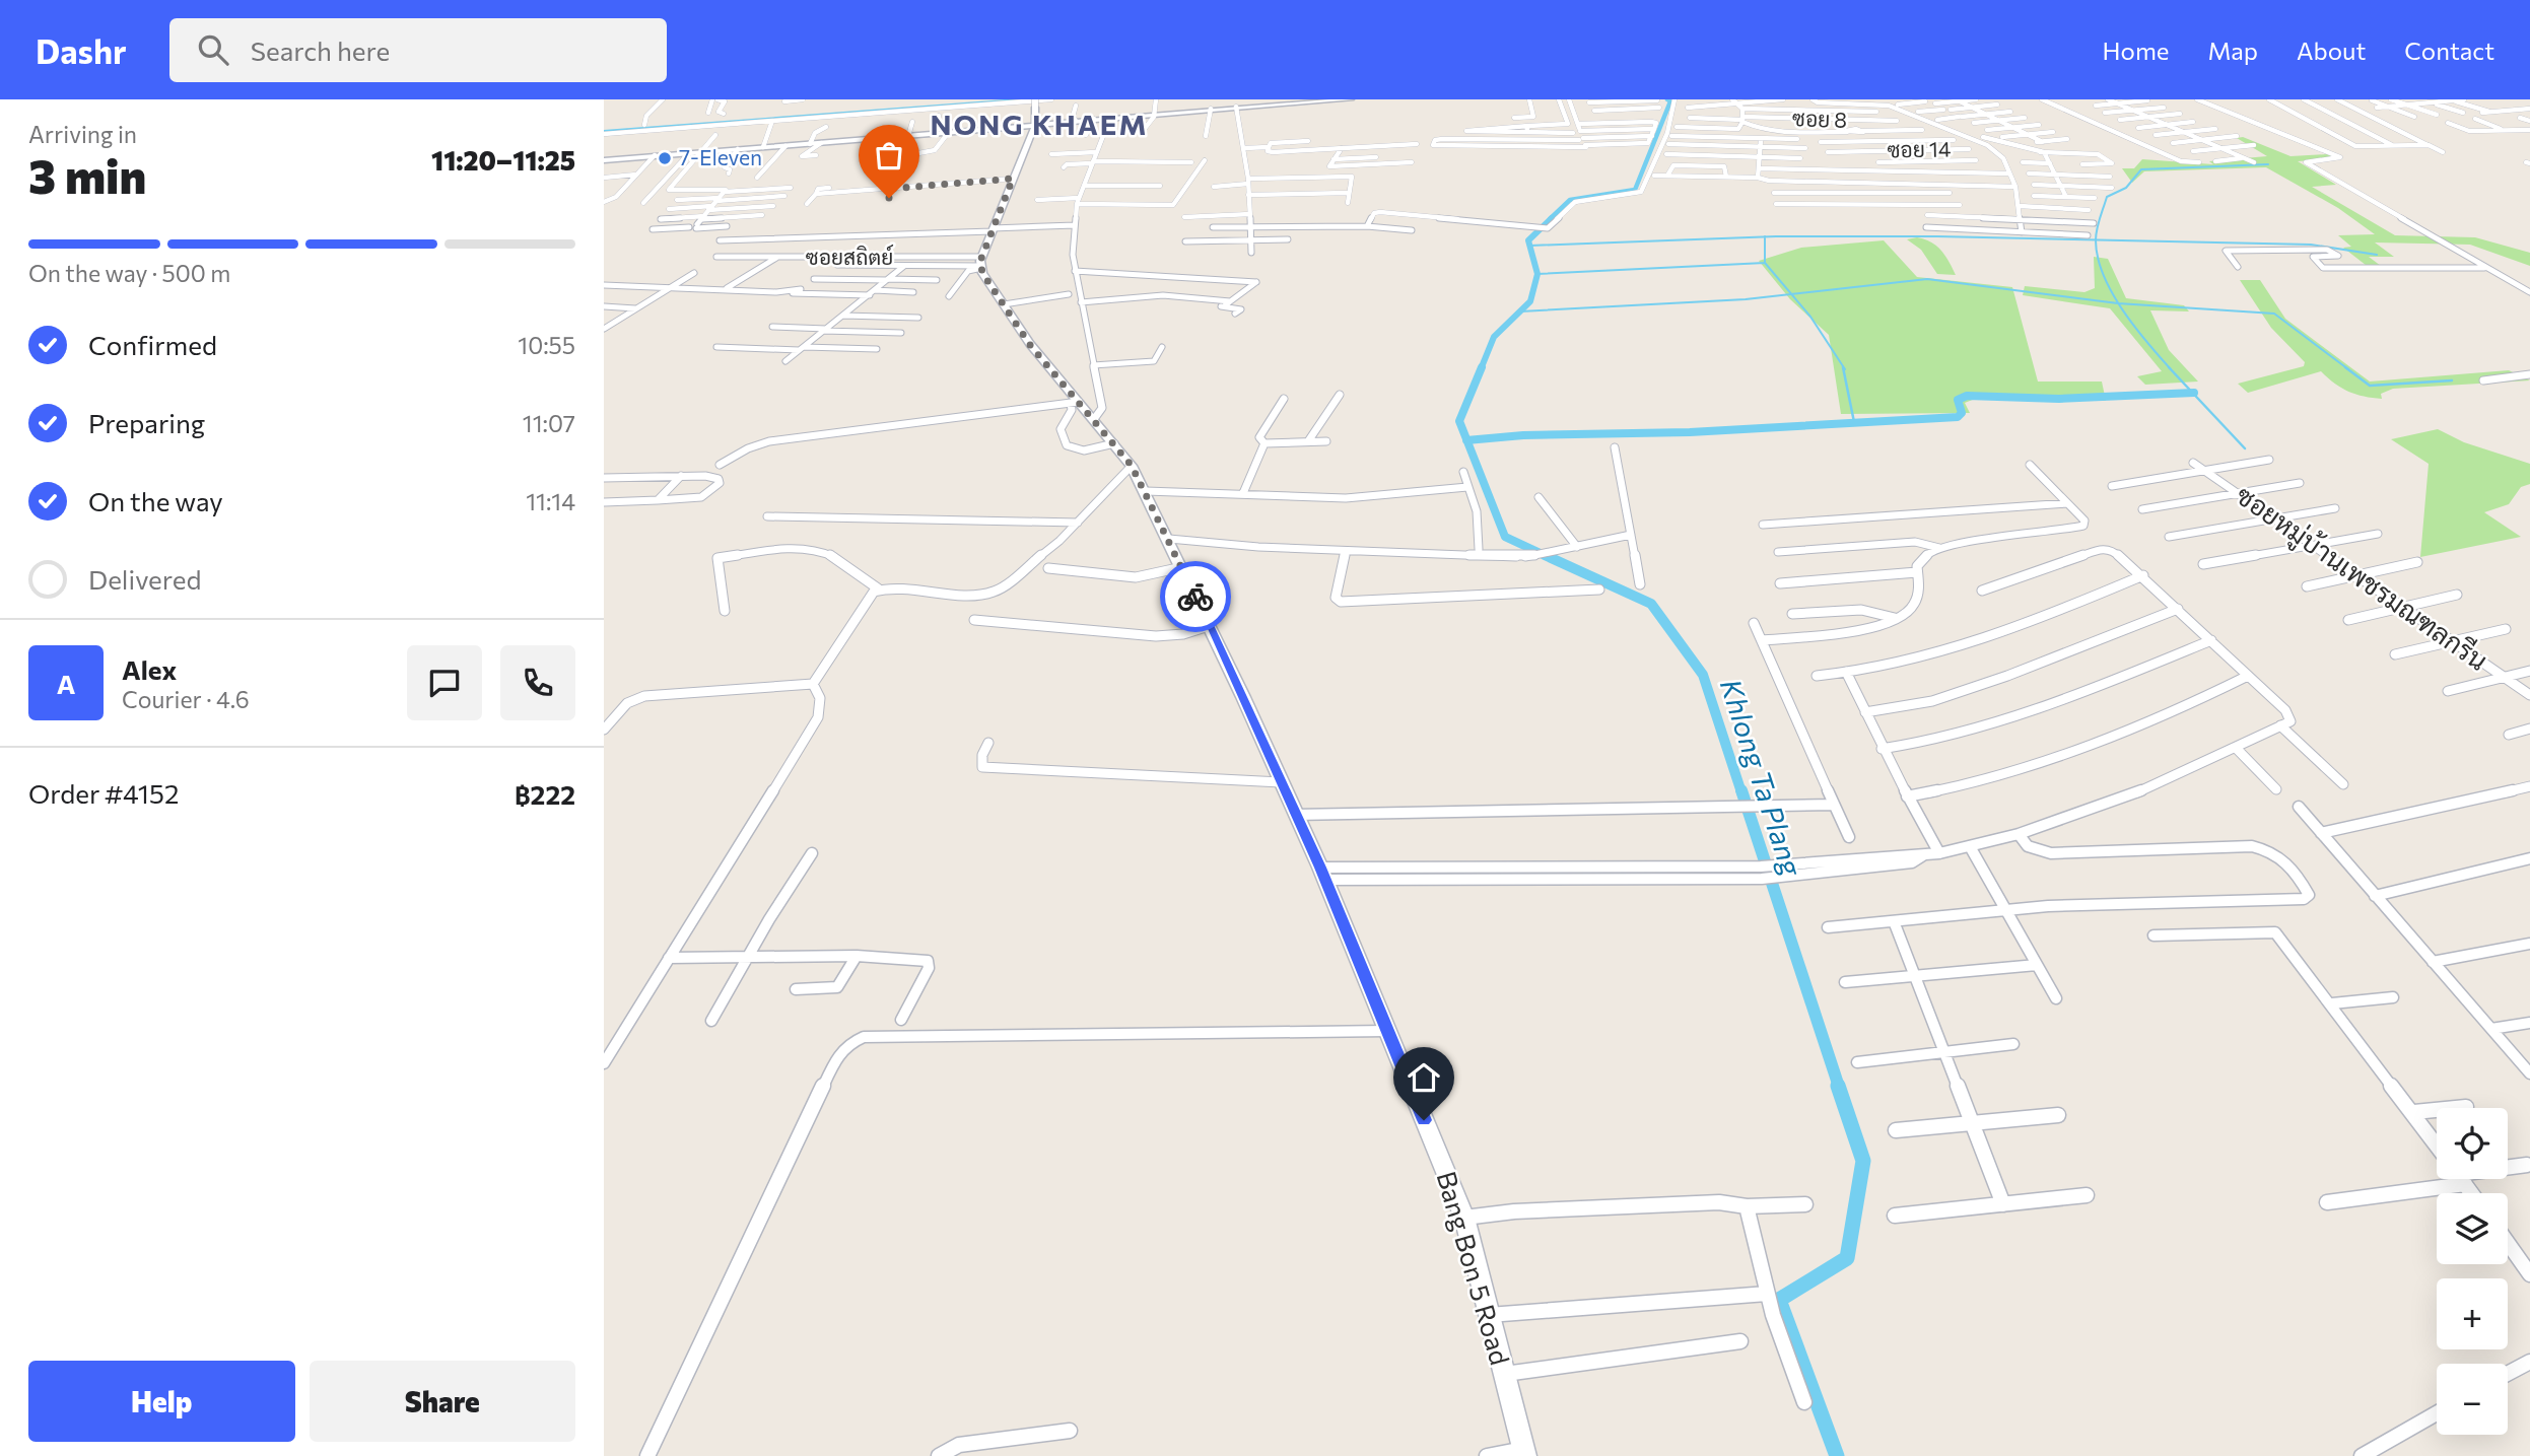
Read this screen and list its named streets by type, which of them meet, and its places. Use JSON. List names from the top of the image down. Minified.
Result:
{"streets":{"main road":["Bang Bon 5 Road"],"street":["ซอย 8","ซอย 14","ซอยสถิตย์","ซอยหมู่บ้านเพชรมณฑลกรีน"]},"crossings":[["ซอยสถิตย์","Bang Bon 5 Road"]],"districts":["NONG KHAEM"],"water":["Khlong Ta Plang"],"places":["7-Eleven"],"page":{"header":"Dashr","search":"Search here","nav":["Home","Map","About","Contact"],"heading":["3 min","Arriving in","11:20–11:25"],"panel":["Alex","Courier · 4.6","Order #4152","฿222"],"bar":"On the way · 500 m","list":[["Confirmed","10:55"],["Preparing","11:07"],["On the way","11:14"],"Delivered"],"round":"A","map_buttons":["+","−"],"buttons":["Help","Share"]}}
